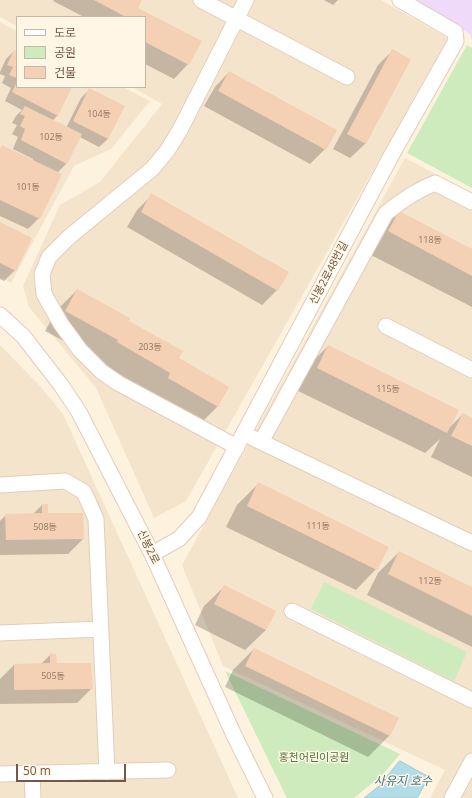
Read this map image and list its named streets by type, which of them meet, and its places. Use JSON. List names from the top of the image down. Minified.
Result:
{"streets":{"street":["신봉2로48번길","신봉2로"]},"crossings":[["신봉2로48번길","신봉2로"]],"water":["사유지 호수"],"parks":["홍천어린이공원"],"house_numbers":["104동","102동","101동","118동","203동","115동","111동","508동","112동","505동"],"legend":["도로","공원","건물"],"scale_bar":"50 m"}
